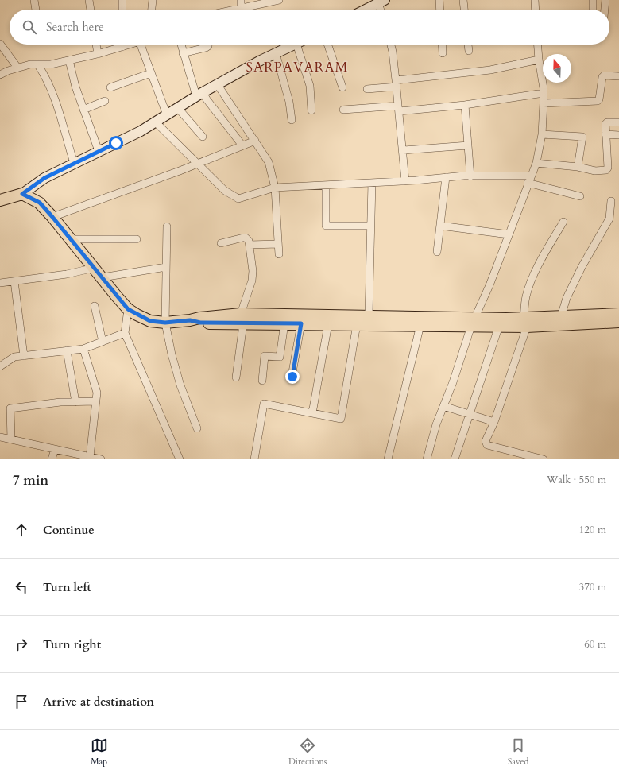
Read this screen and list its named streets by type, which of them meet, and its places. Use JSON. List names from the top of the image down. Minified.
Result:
{"districts":["SARPAVARAM"],"north":"top","page":{"search":"Search here","heading":["7 min","Walk · 550 m"],"list":[["Continue","120 m"],["Turn left","370 m"],["Turn right","60 m"],"Arrive at destination"],"nav":["Map","Directions","Saved"]}}
